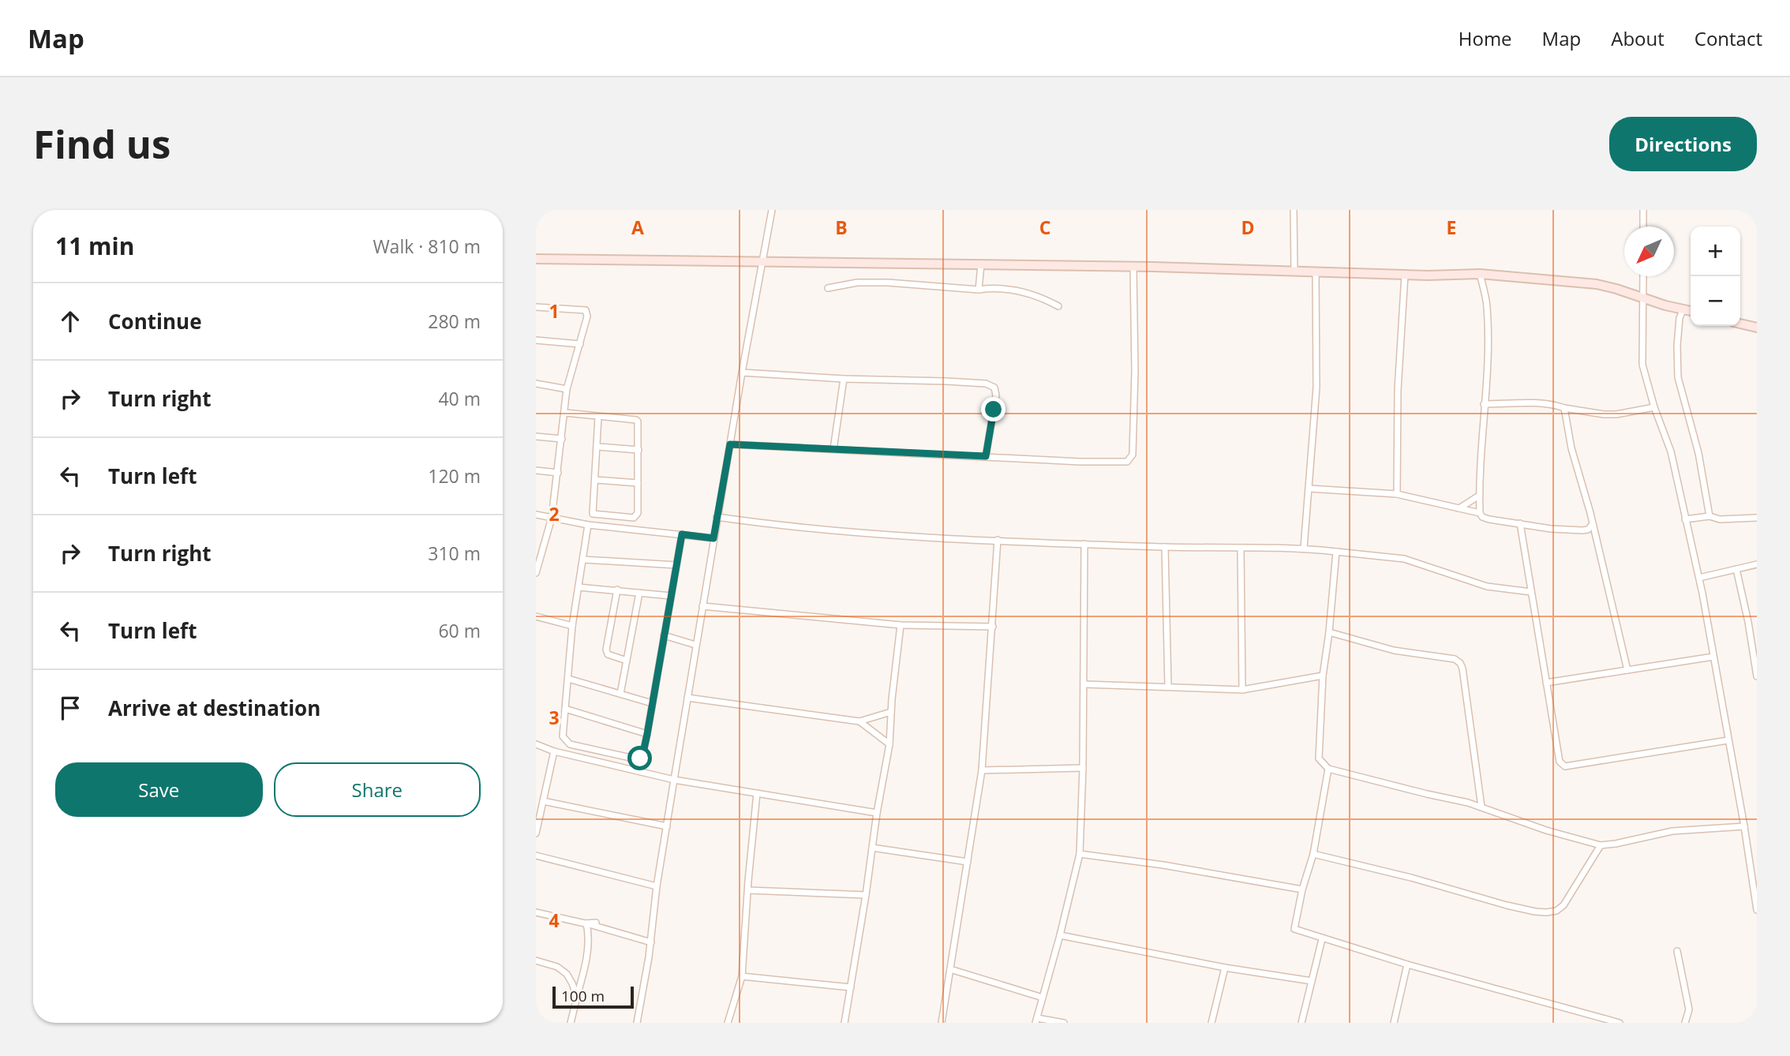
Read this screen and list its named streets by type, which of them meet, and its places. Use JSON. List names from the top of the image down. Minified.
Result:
{"scale_bar":"100 m","north":"bottom left","page":{"header":"Map","nav":["Home","Map","About","Contact"],"buttons":["Directions",["Save","Share"]],"title":"Find us","heading":["11 min","Walk · 810 m"],"map_buttons":["+","−"],"list":[["Continue","280 m"],["Turn right","40 m"],["Turn left","120 m"],["Turn right","310 m"],["Turn left","60 m"],"Arrive at destination"],"scale":"100 m"},"grid":{"columns":["A","B","C","D","E"],"rows":["1","2","3","4"]}}
